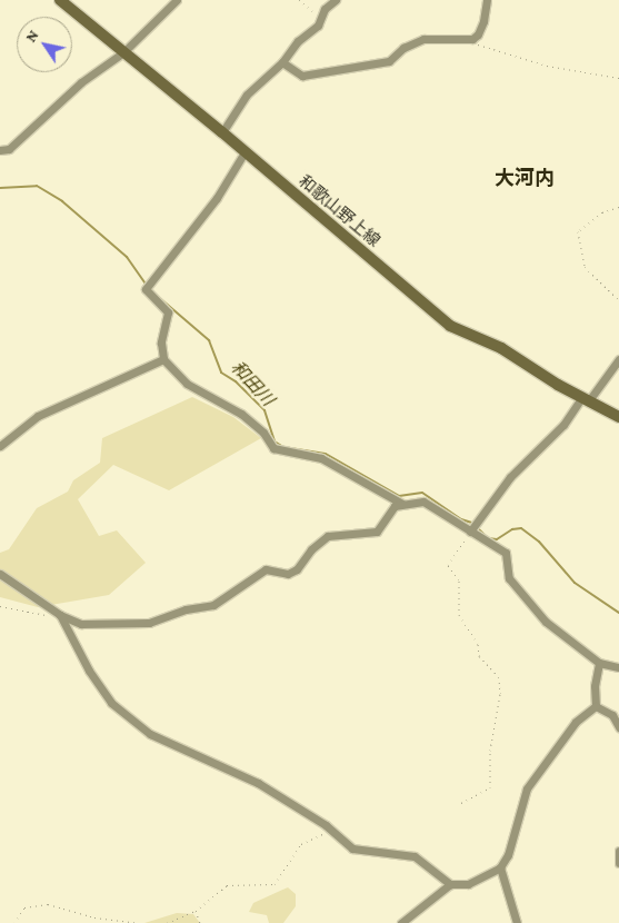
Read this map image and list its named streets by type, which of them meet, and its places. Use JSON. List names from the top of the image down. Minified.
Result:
{"streets":{"main road":["和歌山野上線"]},"districts":["大河内"],"water":["和田川"],"north":"top left"}
